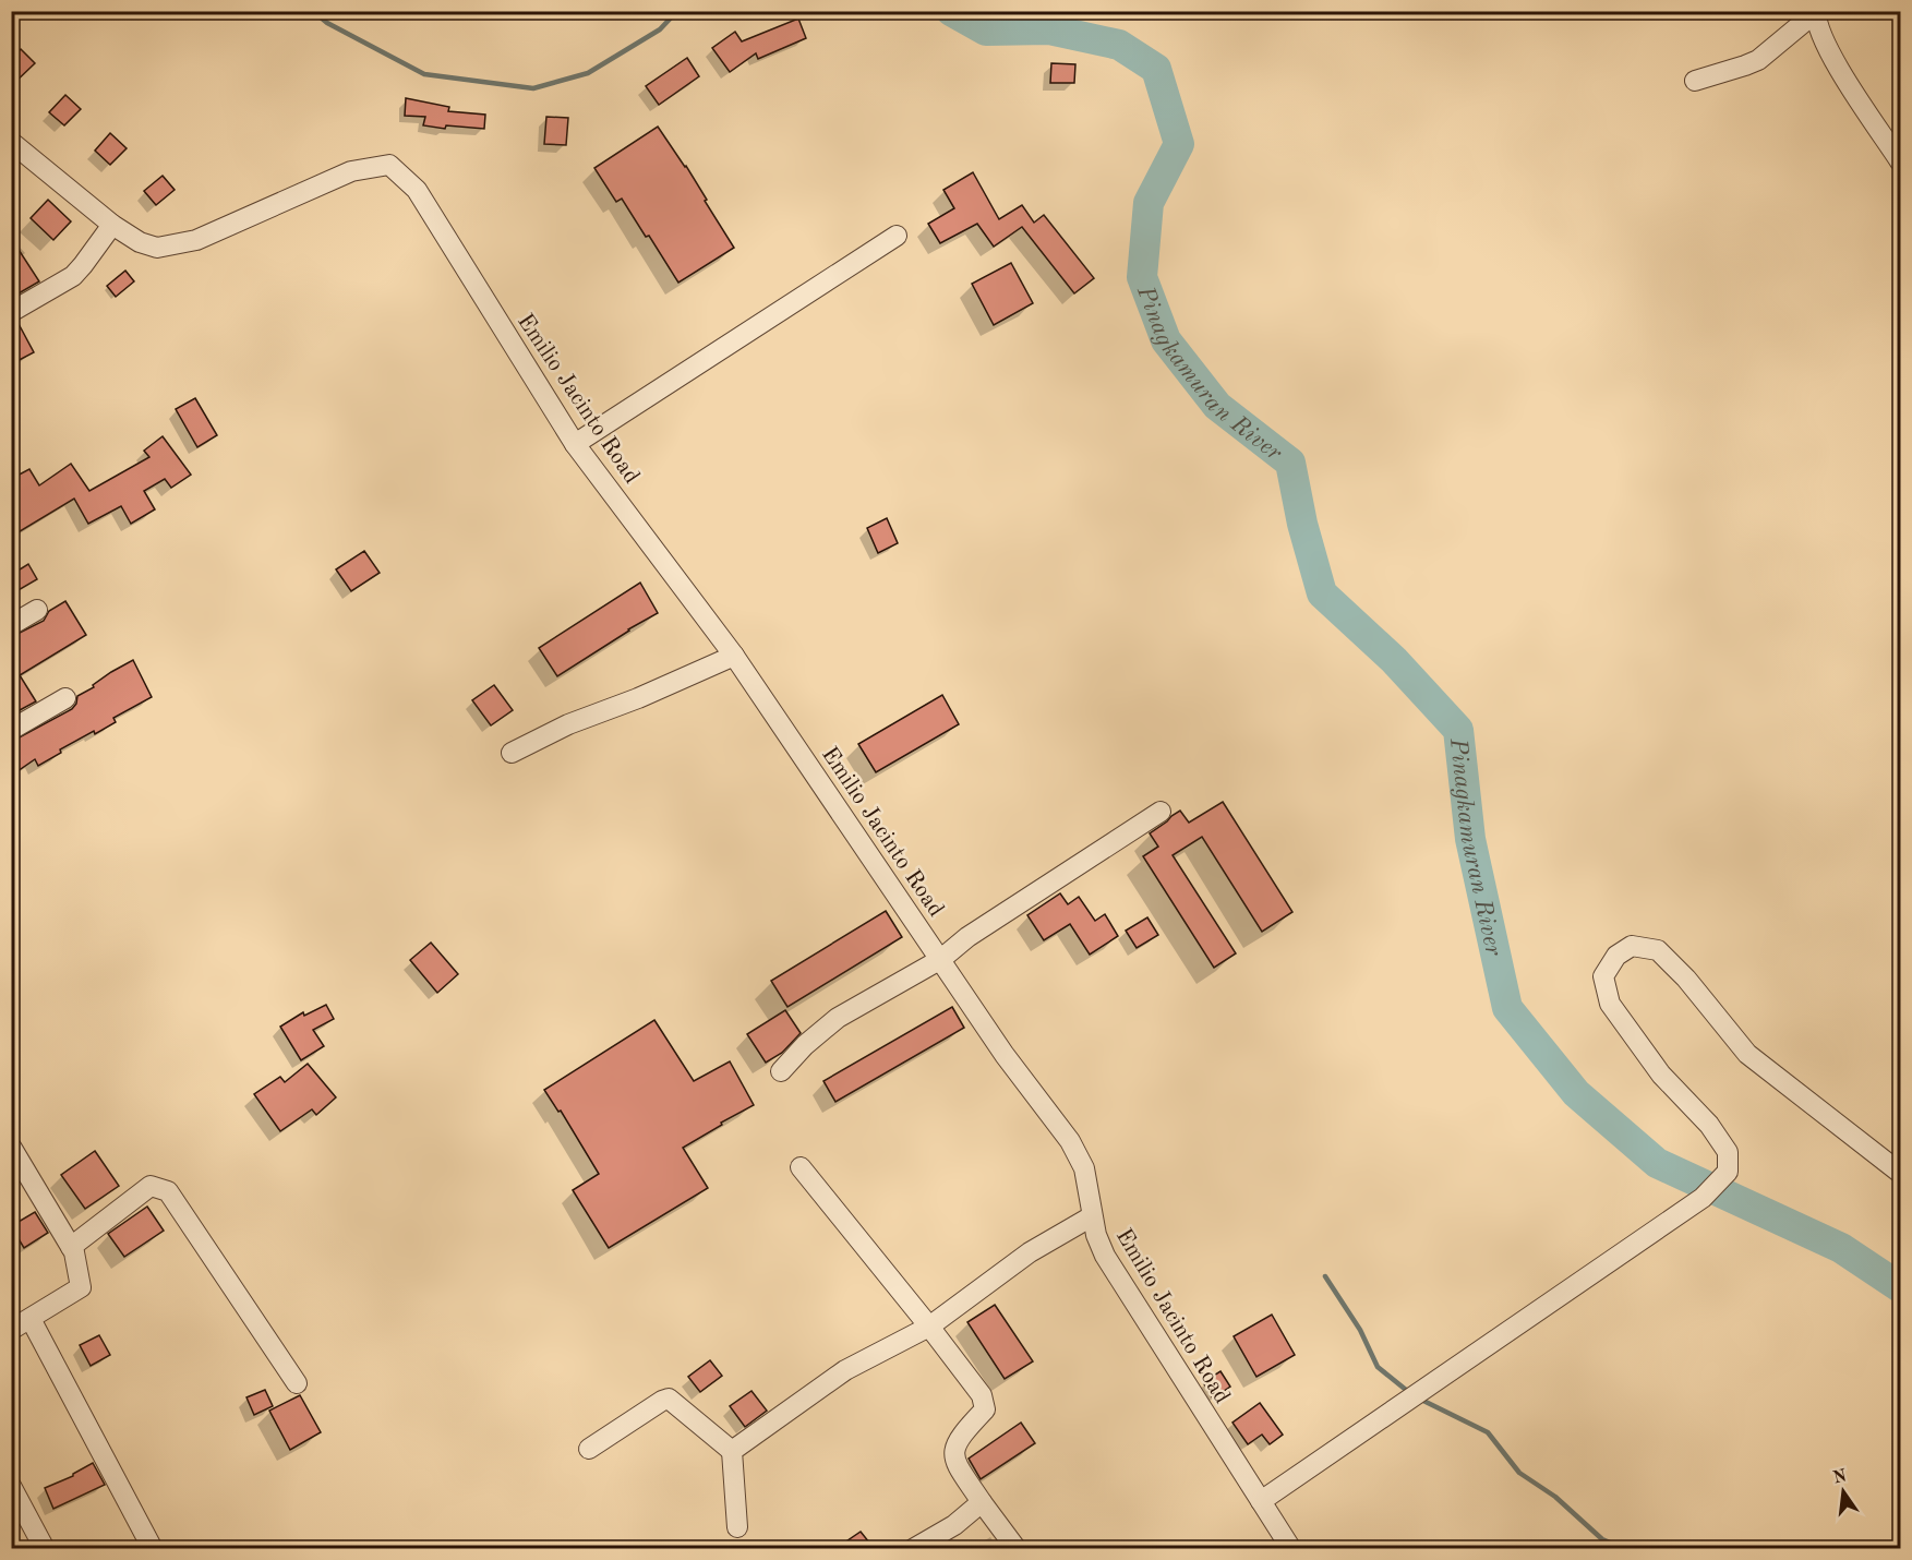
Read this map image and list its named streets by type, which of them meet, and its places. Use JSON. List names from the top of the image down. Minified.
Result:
{"streets":{"street":["Emilio Jacinto Road"]},"water":["Pinagkamuran River"],"north":"top"}
